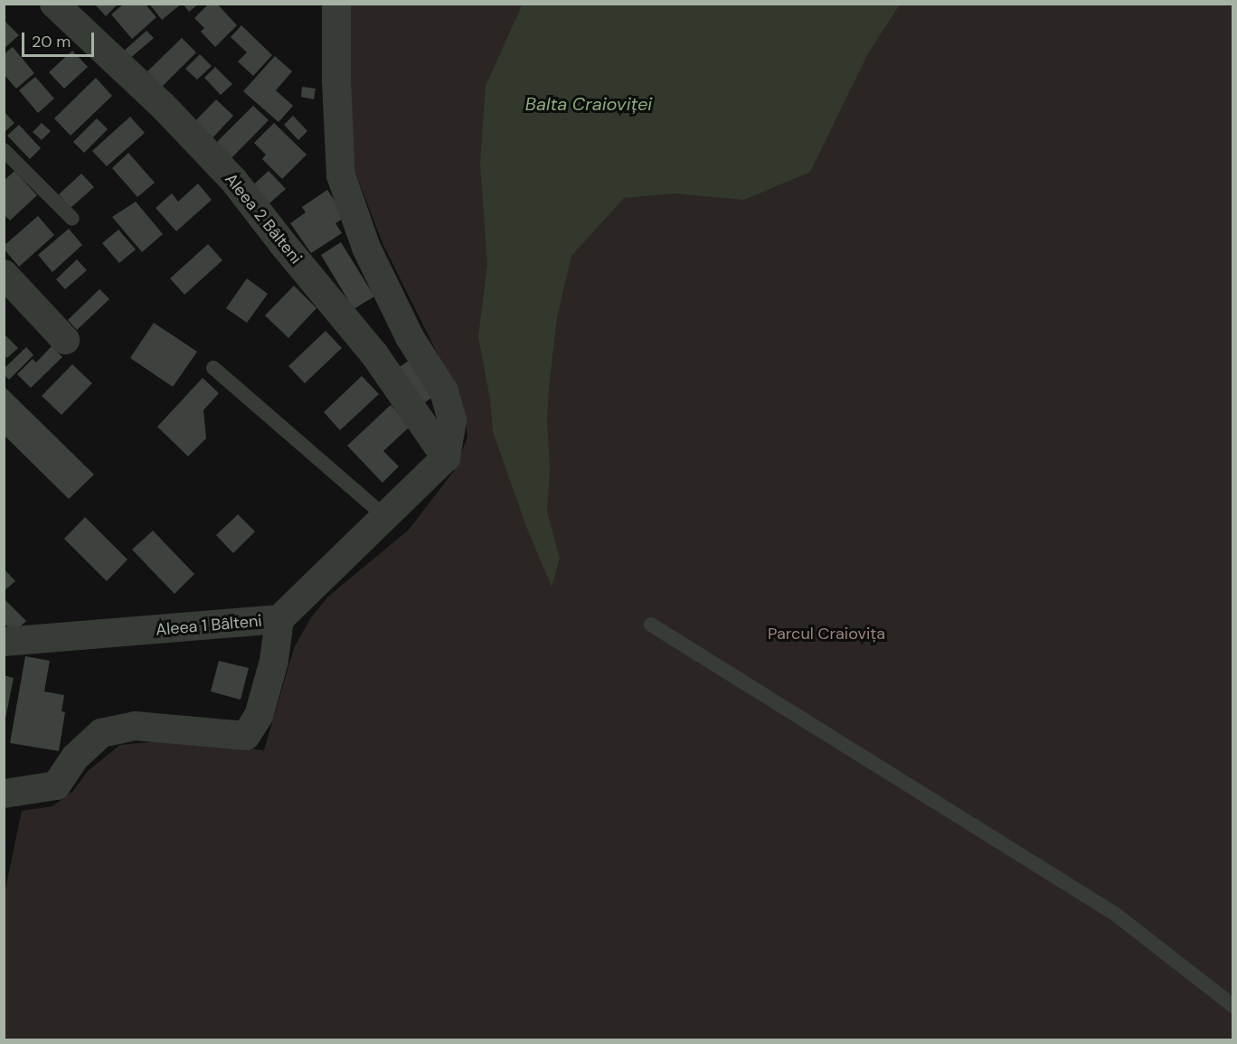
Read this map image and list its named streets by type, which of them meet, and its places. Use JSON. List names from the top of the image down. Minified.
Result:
{"streets":{"street":["Aleea 2 Bâlteni","Aleea 1 Bâlteni"]},"crossings":[["Aleea 2 Bâlteni","Aleea 1 Bâlteni"]],"water":["Balta Craioviței"],"parks":["Parcul Craiovița"],"scale_bar":"20 m"}
